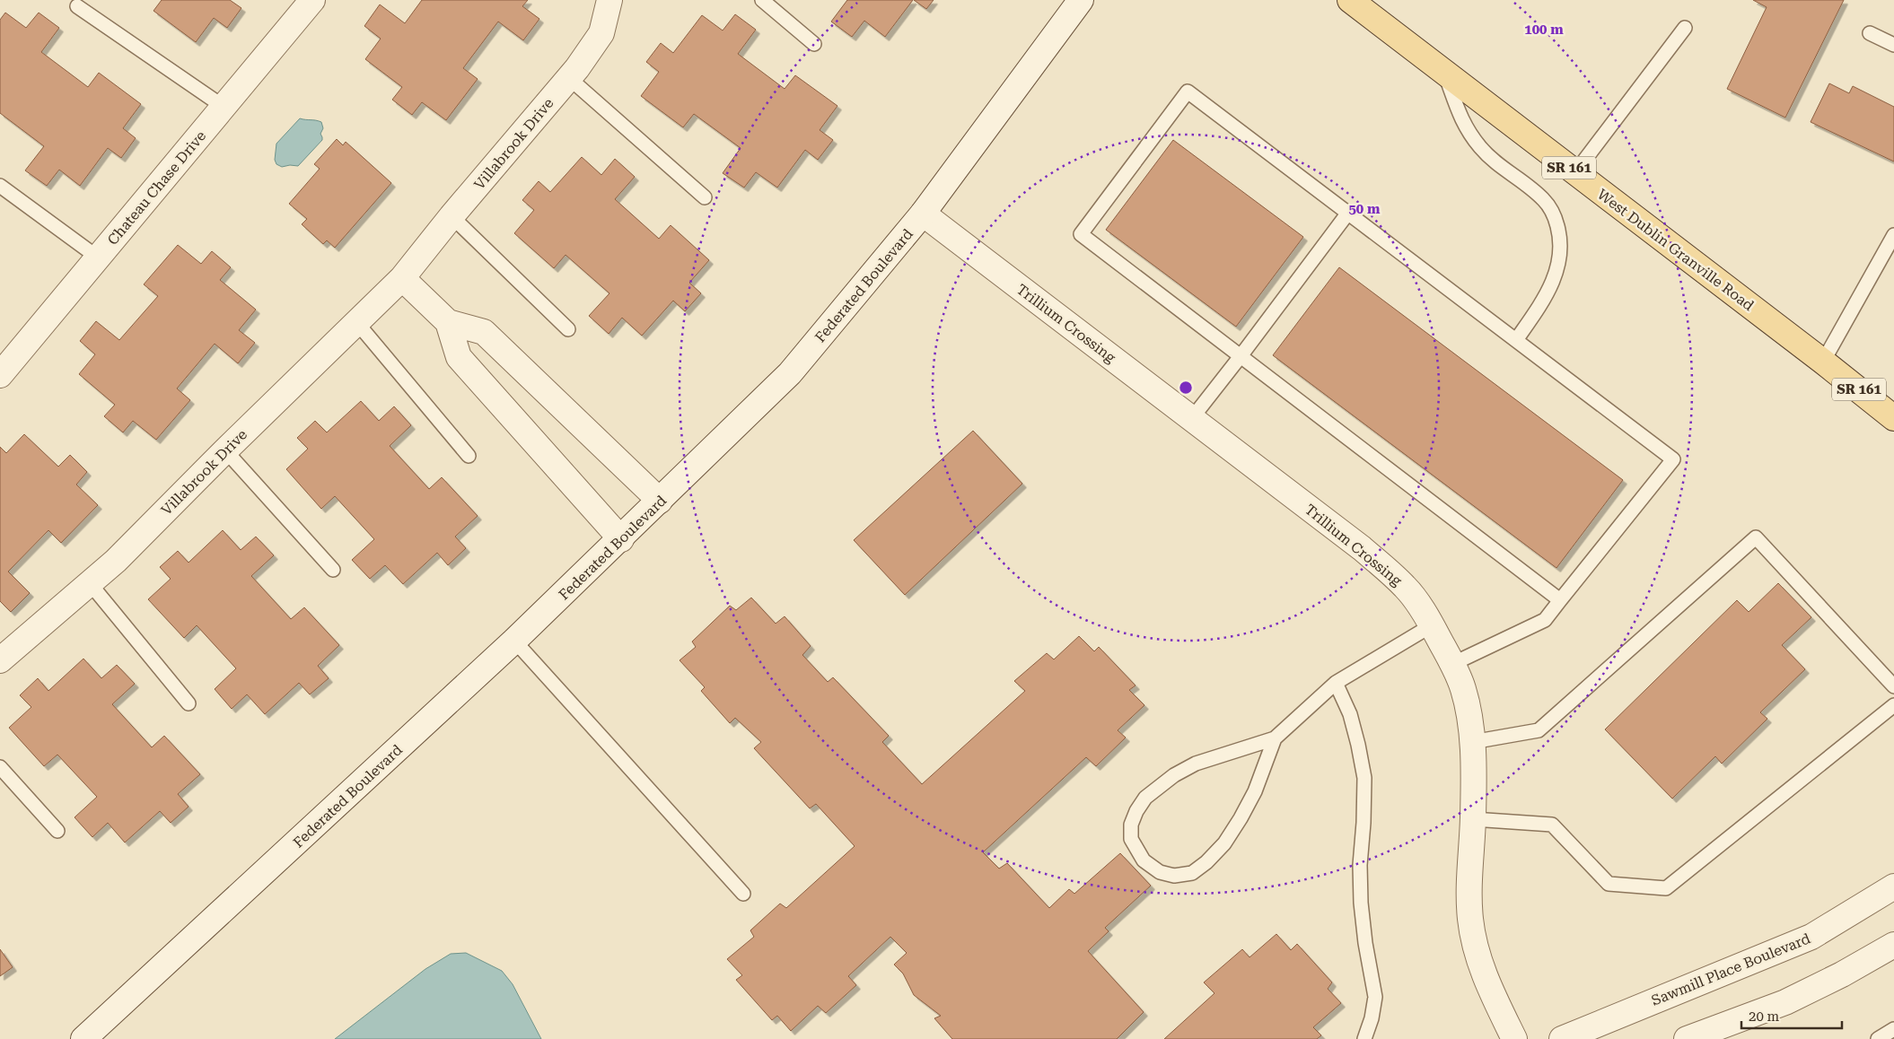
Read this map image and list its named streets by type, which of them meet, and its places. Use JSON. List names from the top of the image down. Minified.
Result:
{"streets":{"main road":["SR 161","West Dublin Granville Road"],"street":["Villabrook Drive","Chateau Chase Drive","Federated Boulevard","Trillium Crossing","Sawmill Place Boulevard"]},"crossings":[["Federated Boulevard","Trillium Crossing"]],"scale_bar":"20 m","rings":["100 m","50 m"]}
